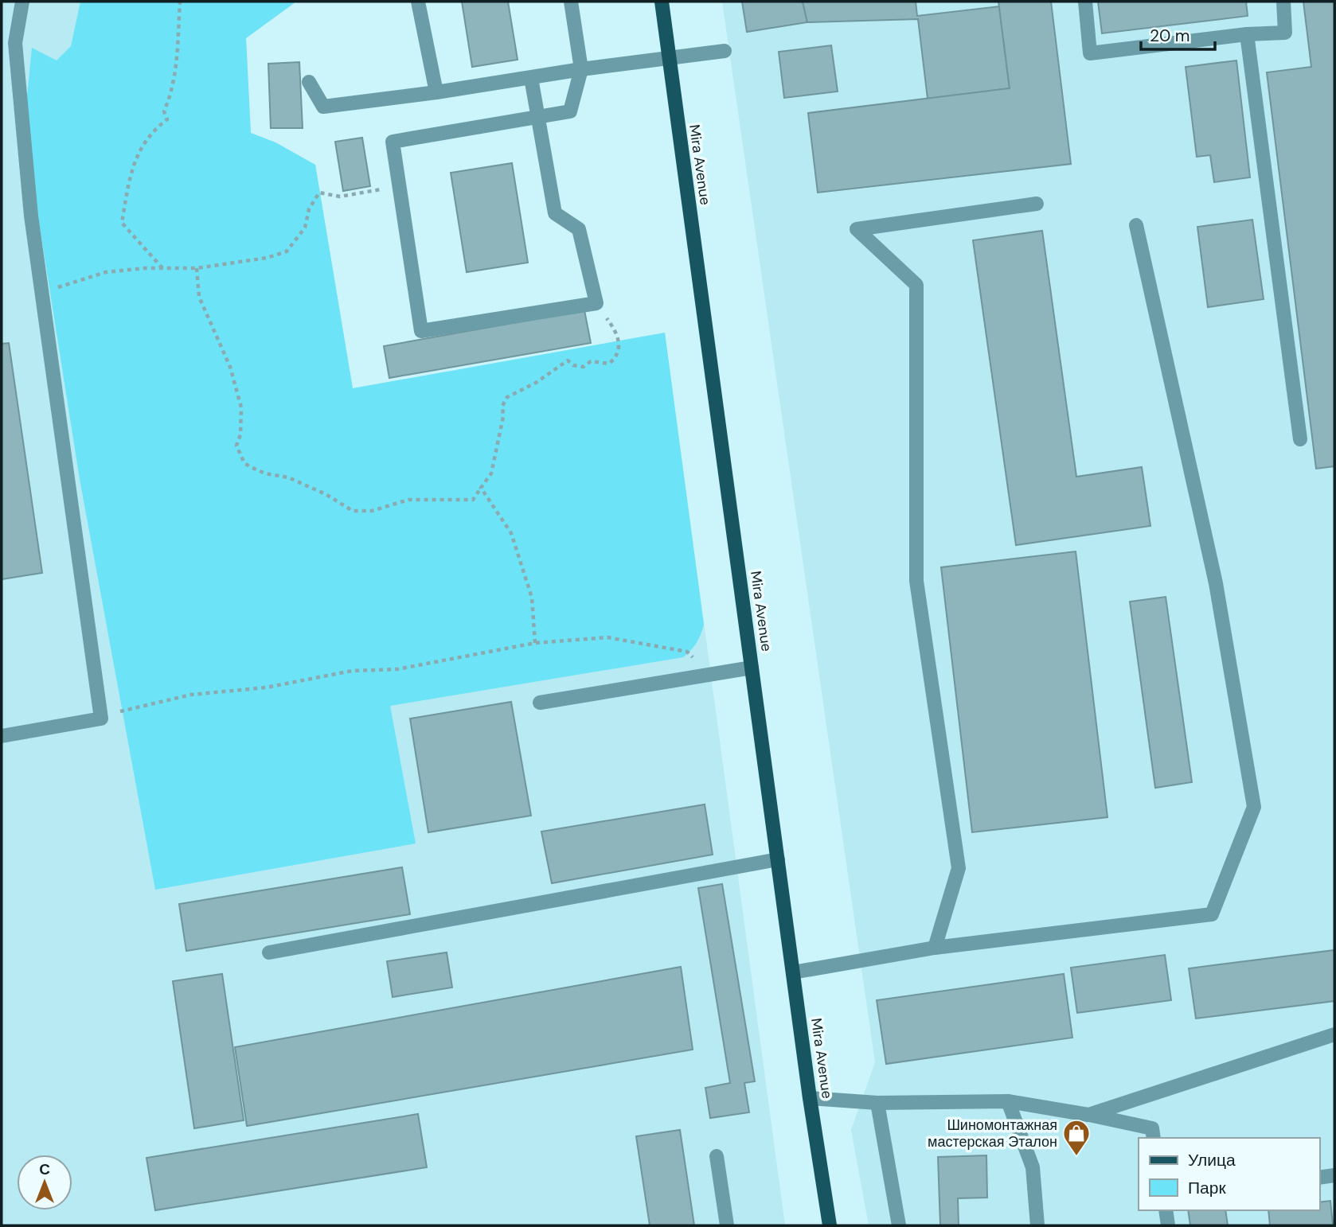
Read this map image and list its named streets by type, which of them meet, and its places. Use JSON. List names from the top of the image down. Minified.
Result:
{"streets":{"main road":["Mira Avenue"]},"places":{"shop":["Шиномонтажная мастерская Эталон"]},"legend":["Улица","Парк"],"scale_bar":"20 m","north":"top"}
